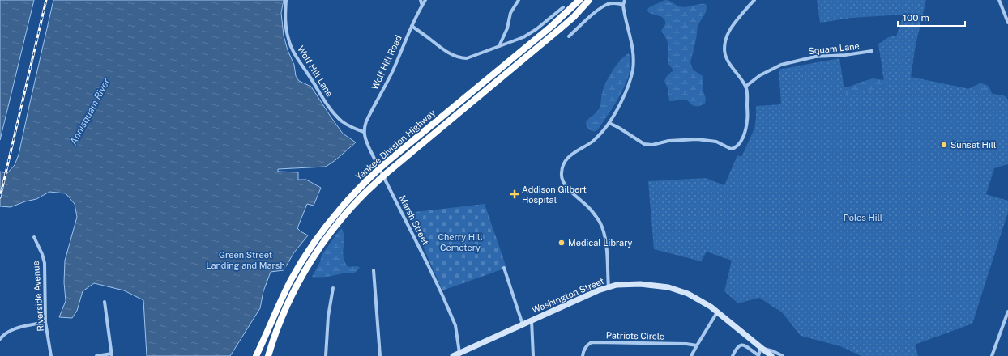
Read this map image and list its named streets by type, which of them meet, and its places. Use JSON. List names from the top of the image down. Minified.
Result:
{"streets":{"highway":["Yankee Division Highway"],"main road":["Washington Street"],"street":["Squam Lane","Wolf Hill Road","Wolf Hill Lane","Marsh Street","Riverside Avenue","Patriots Circle"]},"crossings":[["Wolf Hill Road","Wolf Hill Lane"],["Wolf Hill Road","Marsh Street"],["Wolf Hill Lane","Marsh Street"],["Marsh Street","Washington Street"]],"water":["Annisquam River"],"parks":["Poles Hill","Cherry Hill Cemetery","Green Street Landing and Marsh"],"places":{"other":["Sunset Hill","Medical Library"],"health":["Addison Gilbert Hospital"]},"scale_bar":"100 m"}
